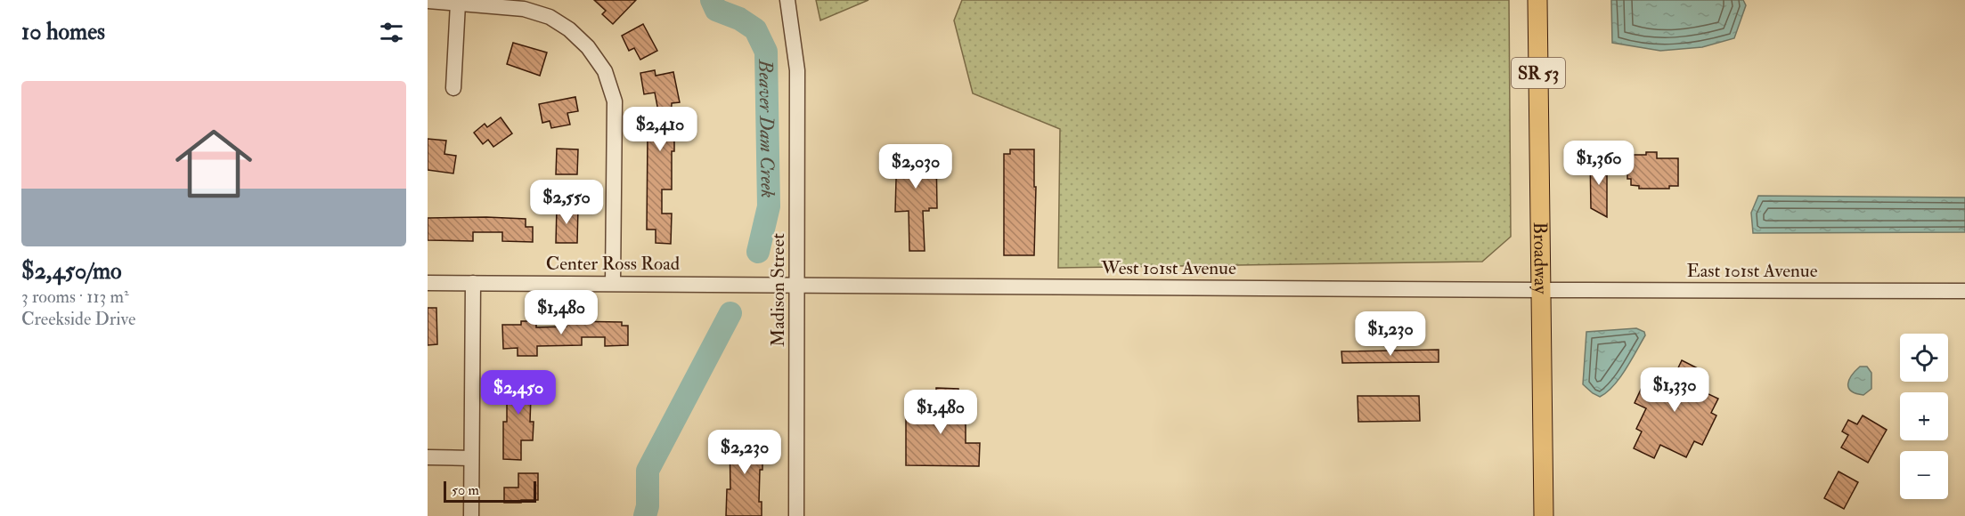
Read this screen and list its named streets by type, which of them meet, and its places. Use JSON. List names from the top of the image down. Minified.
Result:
{"streets":{"main road":["SR 53","Broadway"],"street":["Center Ross Road","West 101st Avenue","East 101st Avenue","Madison Street"]},"crossings":[["Broadway","West 101st Avenue"],["Broadway","East 101st Avenue"],["Center Ross Road","West 101st Avenue"],["Center Ross Road","Madison Street"],["West 101st Avenue","East 101st Avenue"],["West 101st Avenue","Madison Street"]],"water":["Beaver Dam Creek"],"scale_bar":"50 m","page":{"heading":"10 homes","list":[{"name":"$2,450/mo","note":"3 rooms · 113 m² · Creekside Drive"}],"price":["$2,410","$1,360","$2,030","$2,550","$1,480","$1,230","$1,330","$2,450","$1,480","$2,230"],"map_buttons":["+","−"],"scale":"50 m"}}
